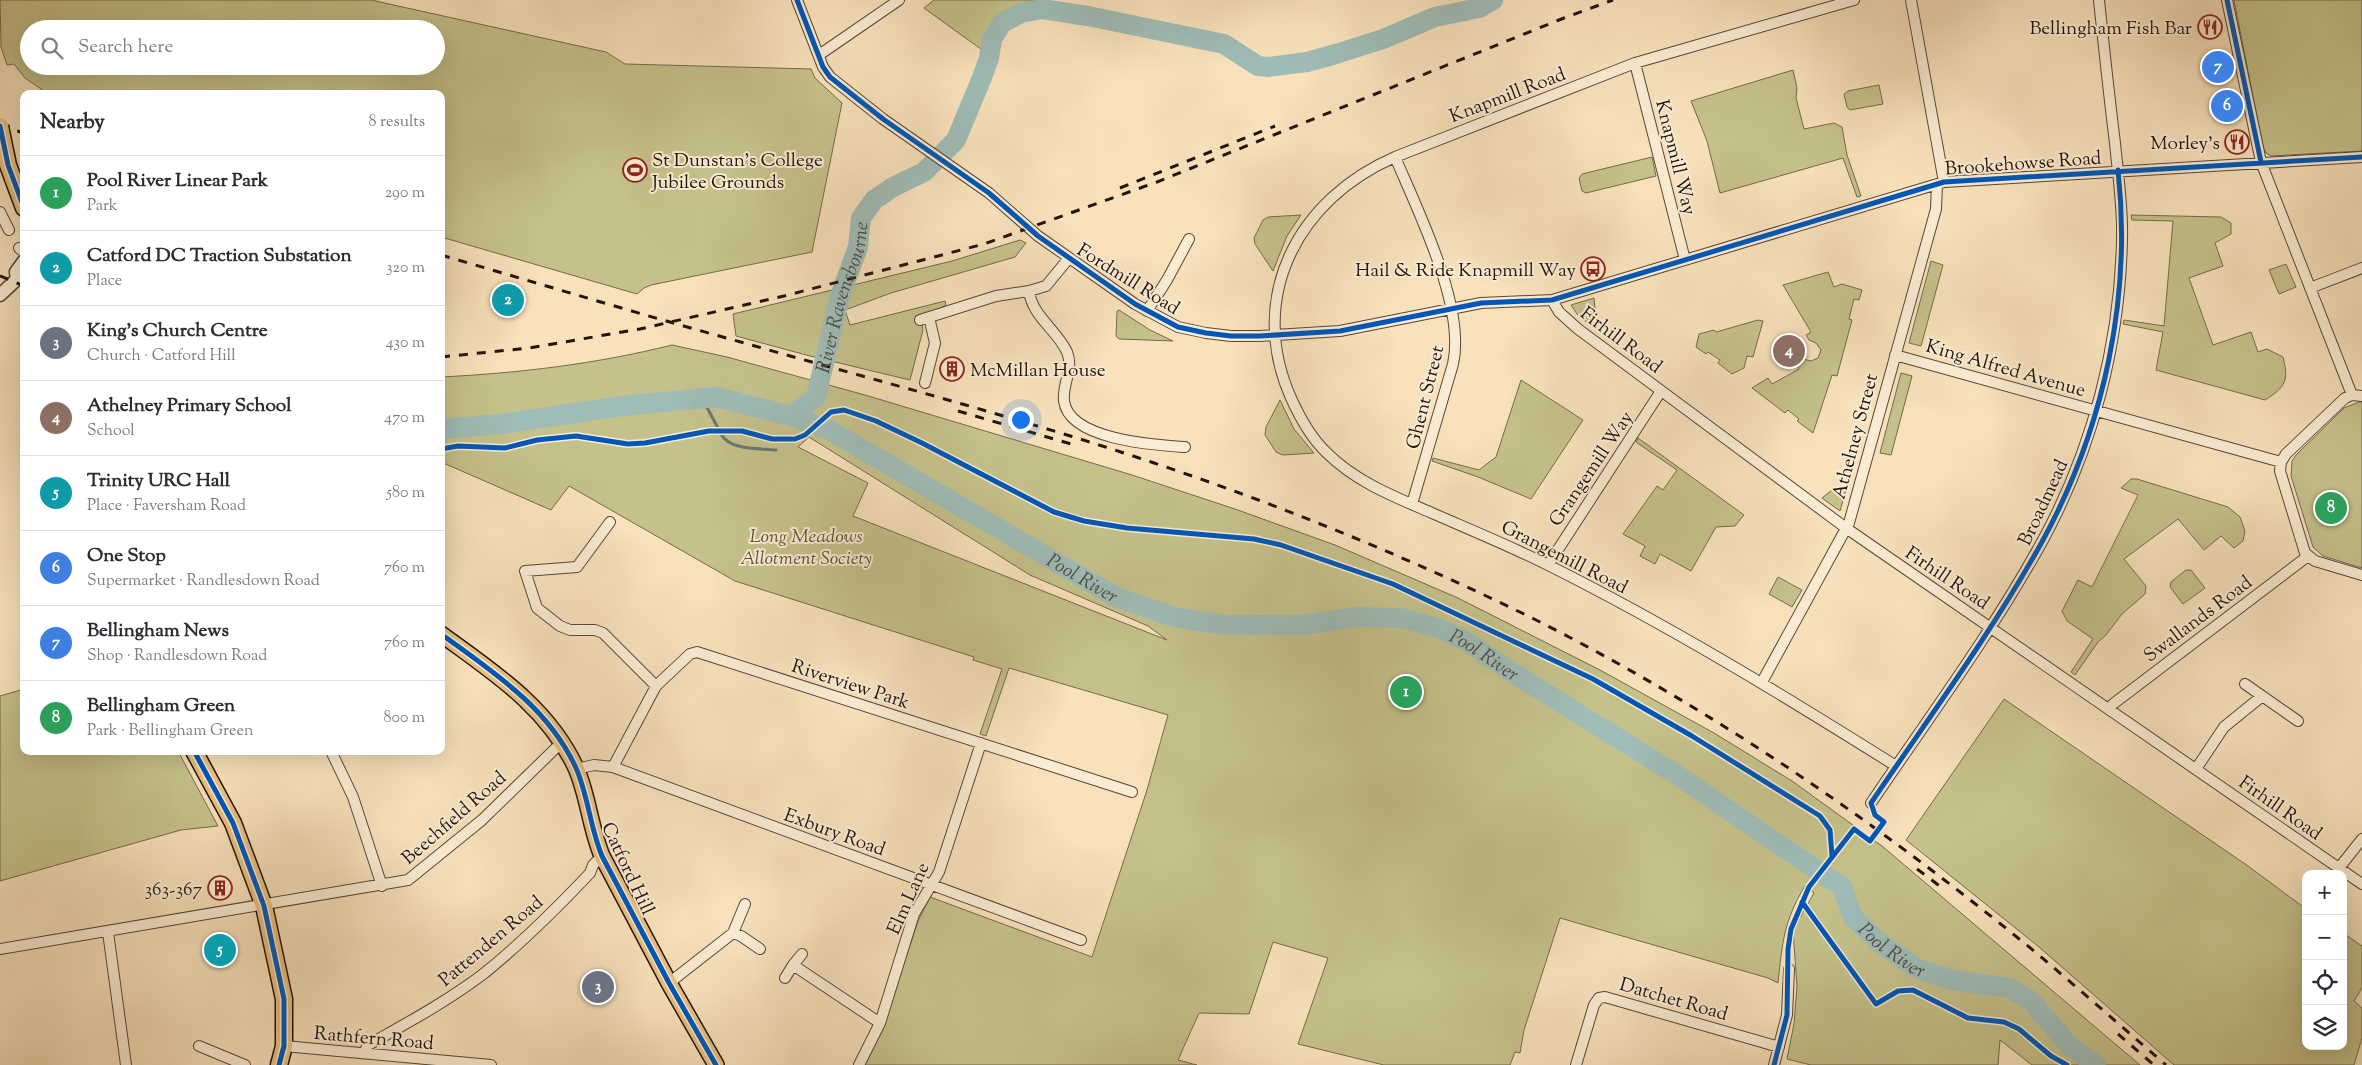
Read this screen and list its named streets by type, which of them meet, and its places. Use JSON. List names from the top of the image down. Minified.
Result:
{"streets":{"main road":["Catford Hill"],"street":["Knapmill Road","Knapmill Way","Brookehowse Road","Fordmill Road","Firhill Road","King Alfred Avenue","Ghent Street","Athelney Street","Grangemill Way","Broadmead","Grangemill Road","Swallands Road","Riverview Park","Beechfield Road","Exbury Road","Elm Lane","Pattenden Road","Datchet Road","Rathfern Road"]},"crossings":[["Knapmill Road","Knapmill Way"],["Knapmill Road","Fordmill Road"],["Knapmill Road","Ghent Street"],["Knapmill Road","Grangemill Road"],["Knapmill Way","Brookehowse Road"],["Brookehowse Road","Fordmill Road"],["Brookehowse Road","Firhill Road"],["Brookehowse Road","Athelney Street"],["Brookehowse Road","Broadmead"],["Fordmill Road","Firhill Road"],["Fordmill Road","Ghent Street"],["Fordmill Road","Grangemill Road"],["Firhill Road","Athelney Street"],["Firhill Road","Grangemill Way"],["Firhill Road","Broadmead"],["Firhill Road","Swallands Road"],["King Alfred Avenue","Athelney Street"],["King Alfred Avenue","Broadmead"],["Ghent Street","Grangemill Road"],["Athelney Street","Grangemill Road"],["Grangemill Way","Grangemill Road"],["Broadmead","Grangemill Road"],["Riverview Park","Exbury Road"],["Riverview Park","Elm Lane"],["Beechfield Road","Catford Hill"],["Exbury Road","Catford Hill"],["Exbury Road","Elm Lane"],["Catford Hill","Pattenden Road"],["Pattenden Road","Rathfern Road"]],"water":["River Ravensbourne","Pool River"],"parks":["Long Meadows Allotment Society"],"places":{"restaurant":["Bellingham Fish Bar","Morley's"],"sports":["St Dunstan's College Jubilee Grounds"],"bus stop":["Hail & Ride Knapmill Way"],"building":["McMillan House","363-367"]},"page":{"search":"Search here","pins":["7","6","2","4","8","1","5","3"],"heading":["Nearby","8 results"],"list":[{"mark":"1","name":"Pool River Linear Park","note":"Park","value":"290 m"},{"mark":"2","name":"Catford DC Traction Substation","note":"Place","value":"320 m"},{"mark":"3","name":"King's Church Centre","note":"Church · Catford Hill","value":"430 m"},{"mark":"4","name":"Athelney Primary School","note":"School","value":"470 m"},{"mark":"5","name":"Trinity URC Hall","note":"Place · Faversham Road","value":"580 m"},{"mark":"6","name":"One Stop","note":"Supermarket · Randlesdown Road","value":"760 m"},{"mark":"7","name":"Bellingham News","note":"Shop · Randlesdown Road","value":"760 m"},{"mark":"8","name":"Bellingham Green","note":"Park · Bellingham Green","value":"800 m"}],"map_buttons":["+","−"]}}
